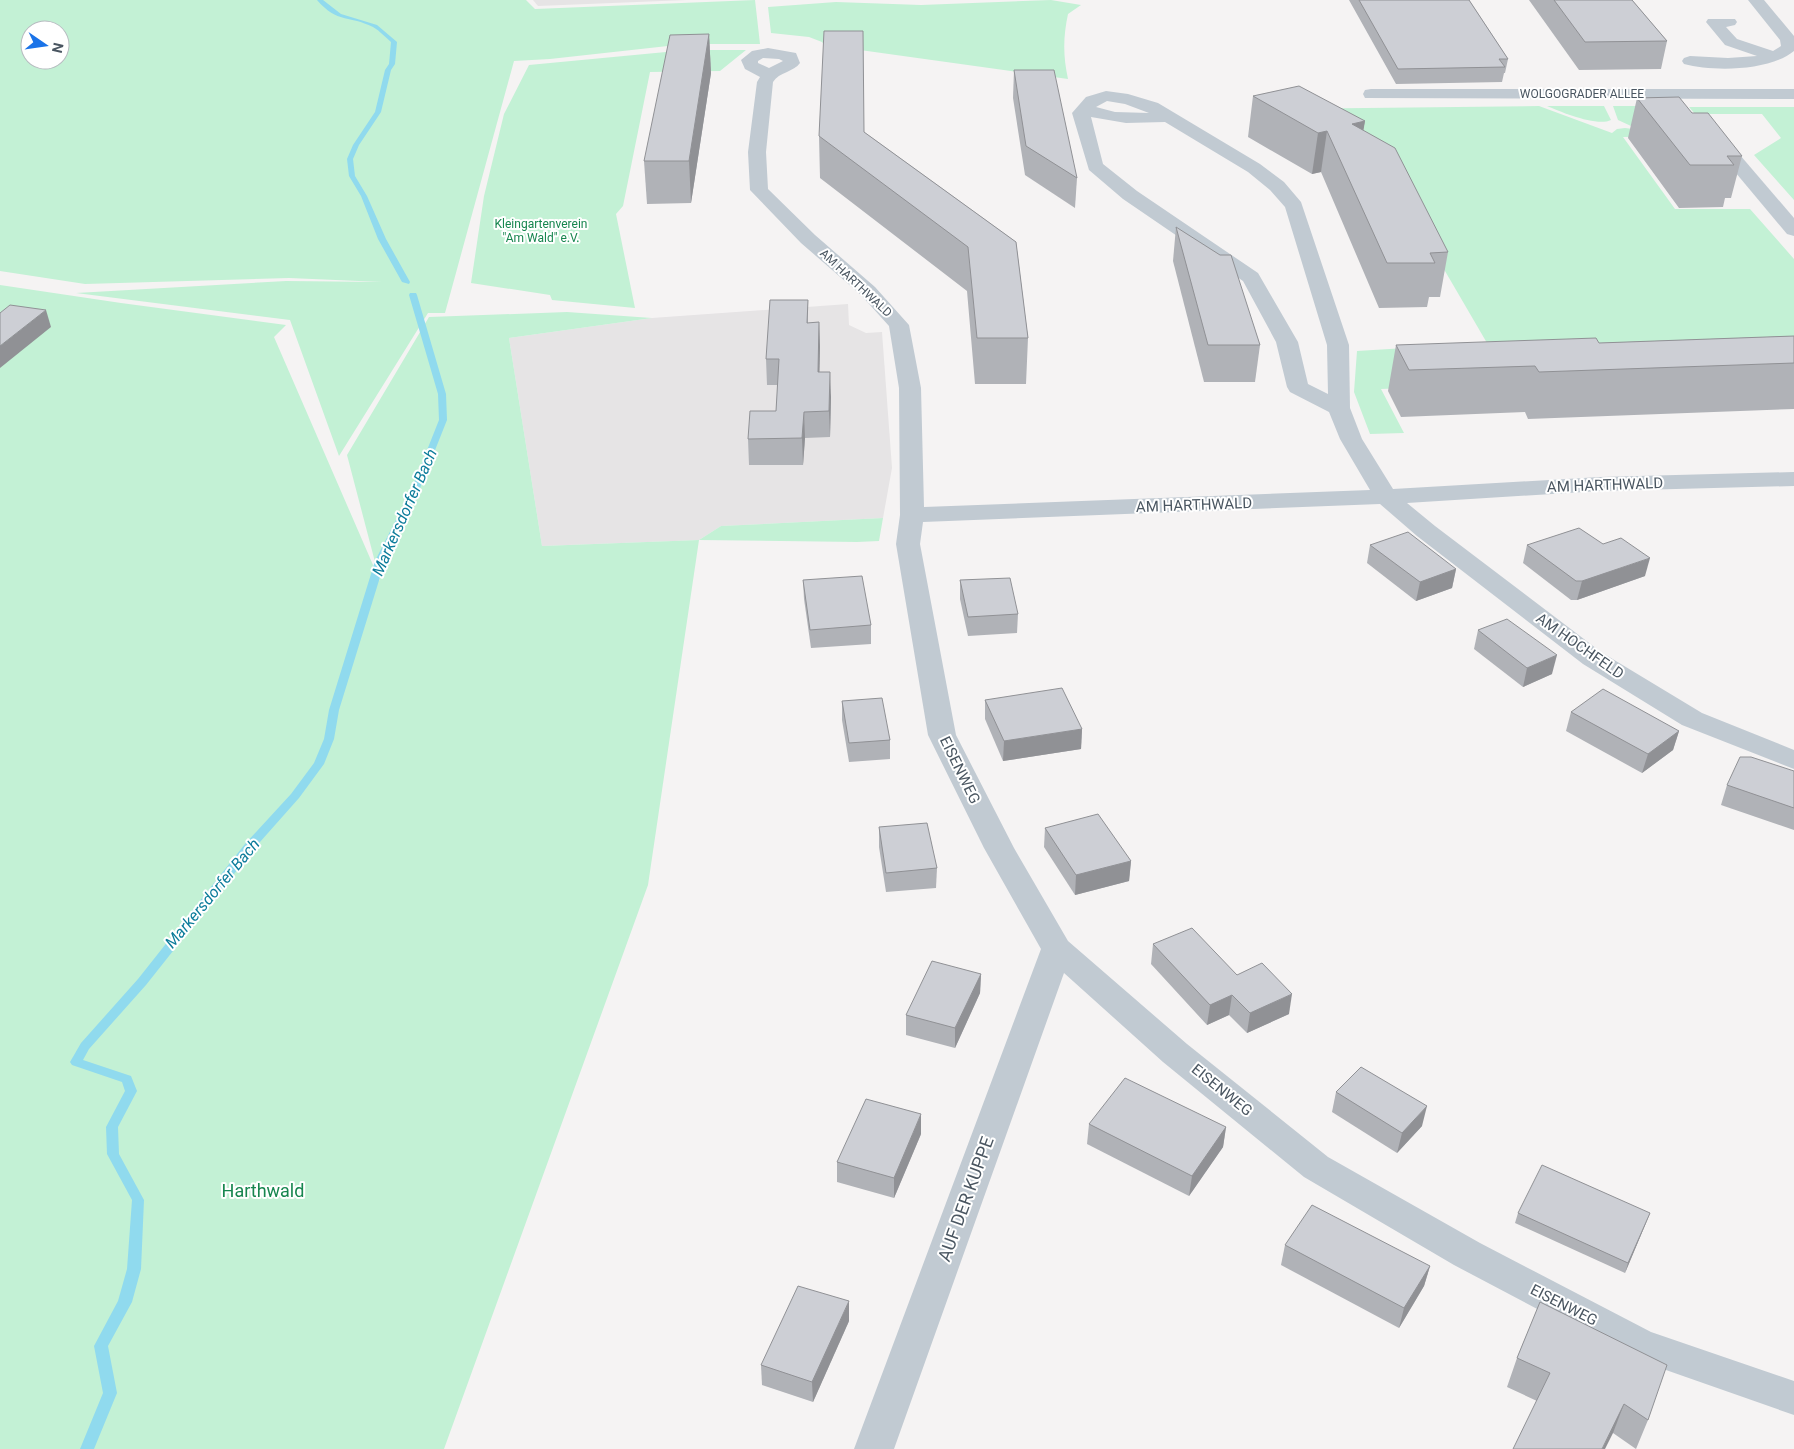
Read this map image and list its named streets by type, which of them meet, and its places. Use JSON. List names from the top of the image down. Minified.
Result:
{"streets":{"street":["WOLGOGRADER ALLEE","AM HARTHWALD","AM HOCHFELD","EISENWEG","AUF DER KUPPE"]},"crossings":[["AM HARTHWALD","AM HOCHFELD"],["AM HARTHWALD","EISENWEG"],["EISENWEG","AUF DER KUPPE"]],"water":["Markersdorfer Bach"],"parks":["Kleingartenverein \"Am Wald\" e.V.","Harthwald"],"north":"right"}
